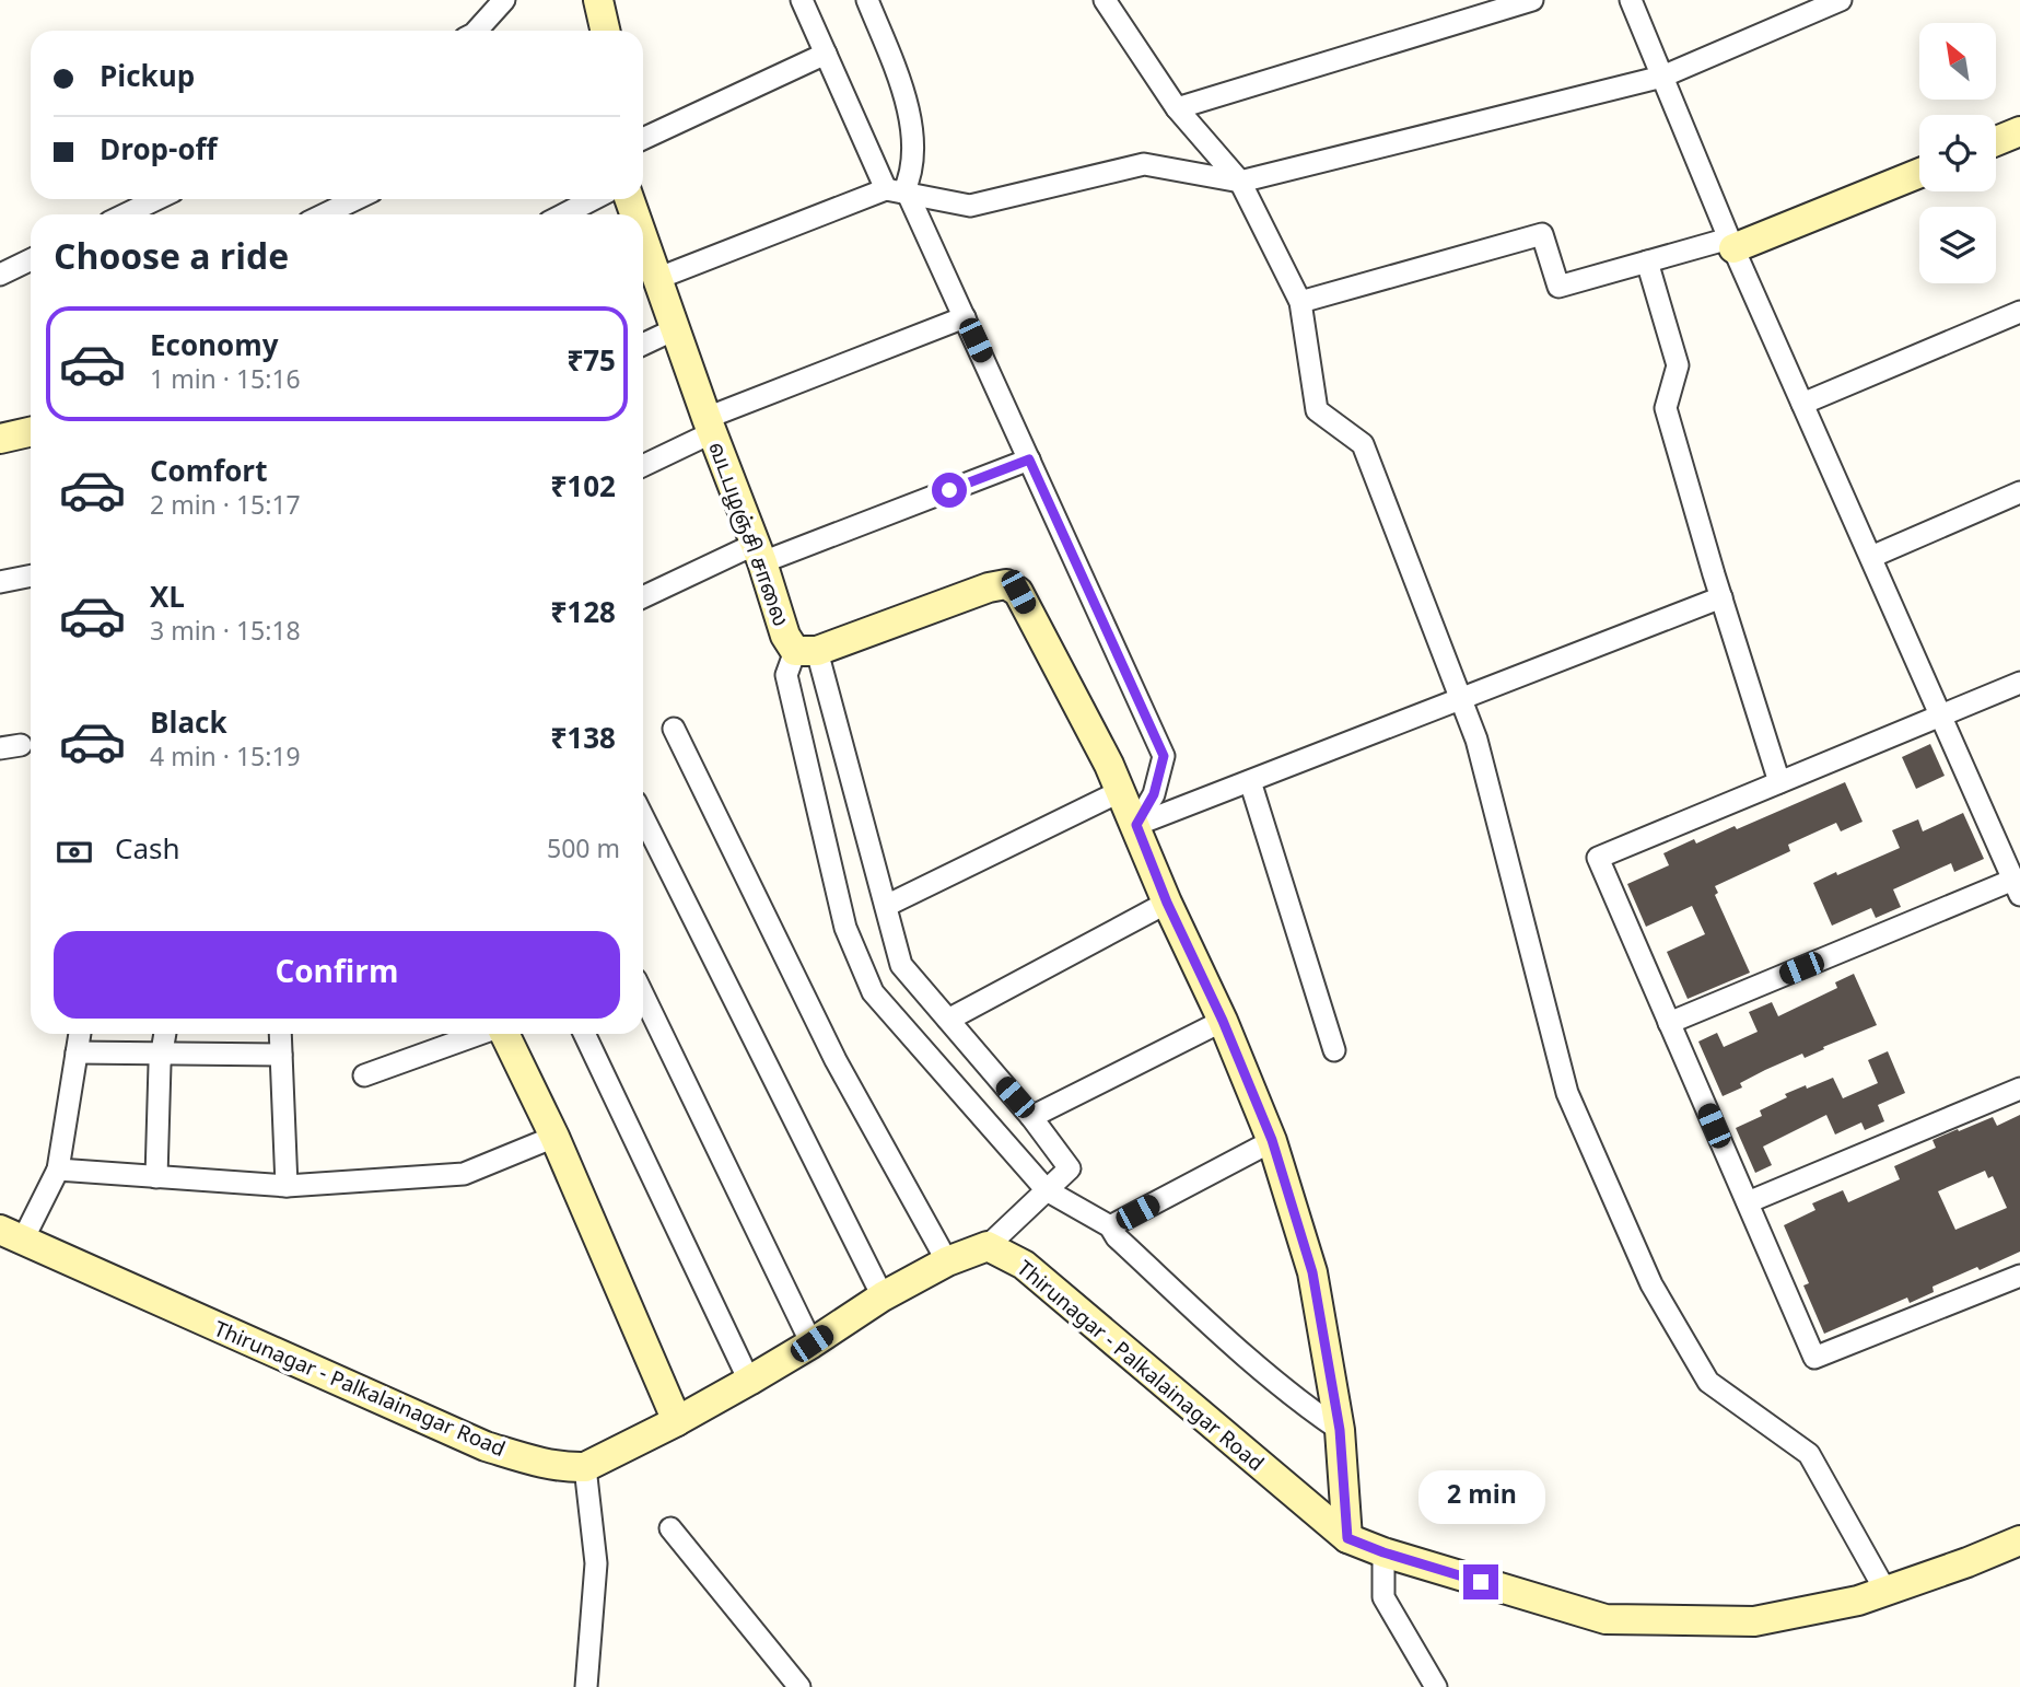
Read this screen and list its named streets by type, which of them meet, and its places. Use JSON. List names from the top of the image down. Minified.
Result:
{"streets":{"street":["வடபழஞ்சி சாலை","Thirunagar - Palkalainagar Road"]},"north":"top left","page":{"banner":["Pickup","Drop-off"],"heading":"Choose a ride","list":[{"name":"Economy","note":"1 min · 15:16","value":"₹75"},{"name":"Comfort","note":"2 min · 15:17","value":"₹102"},{"name":"XL","note":"3 min · 15:18","value":"₹128"},{"name":"Black","note":"4 min · 15:19","value":"₹138"}],"pay":["Cash","500 m"],"buttons":"Confirm","bubble":"2 min"}}
